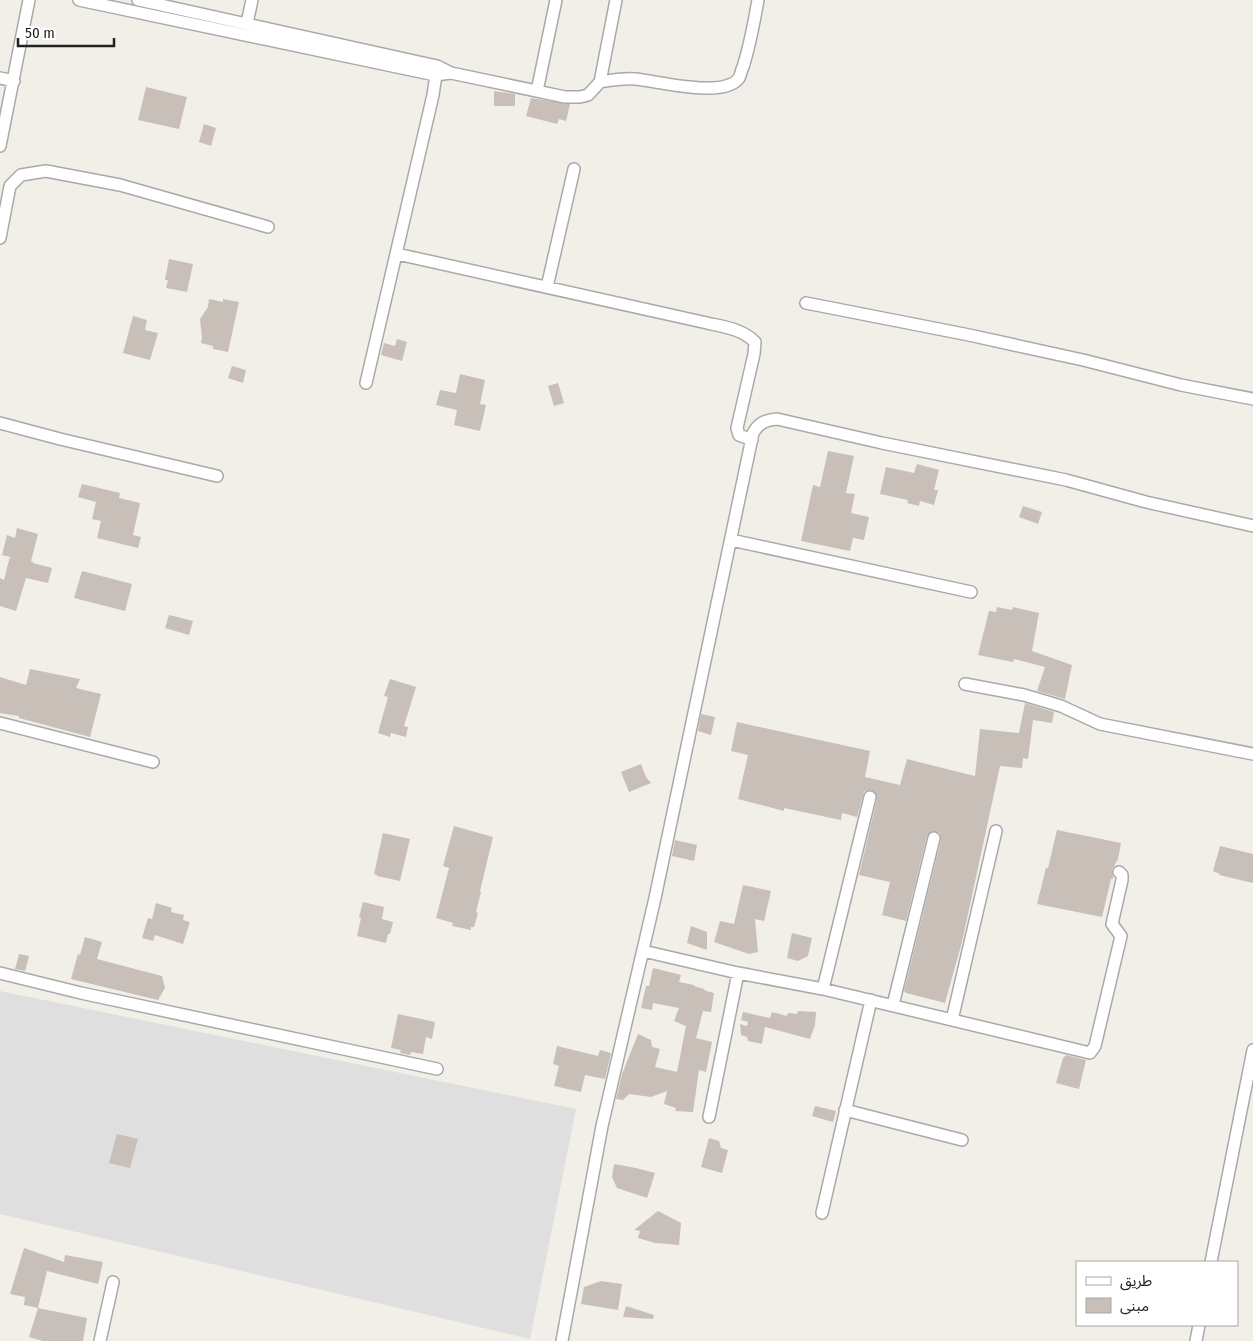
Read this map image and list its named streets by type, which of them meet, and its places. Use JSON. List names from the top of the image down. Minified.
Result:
{"legend":["طريق","مبنى"],"scale_bar":"50 m"}
